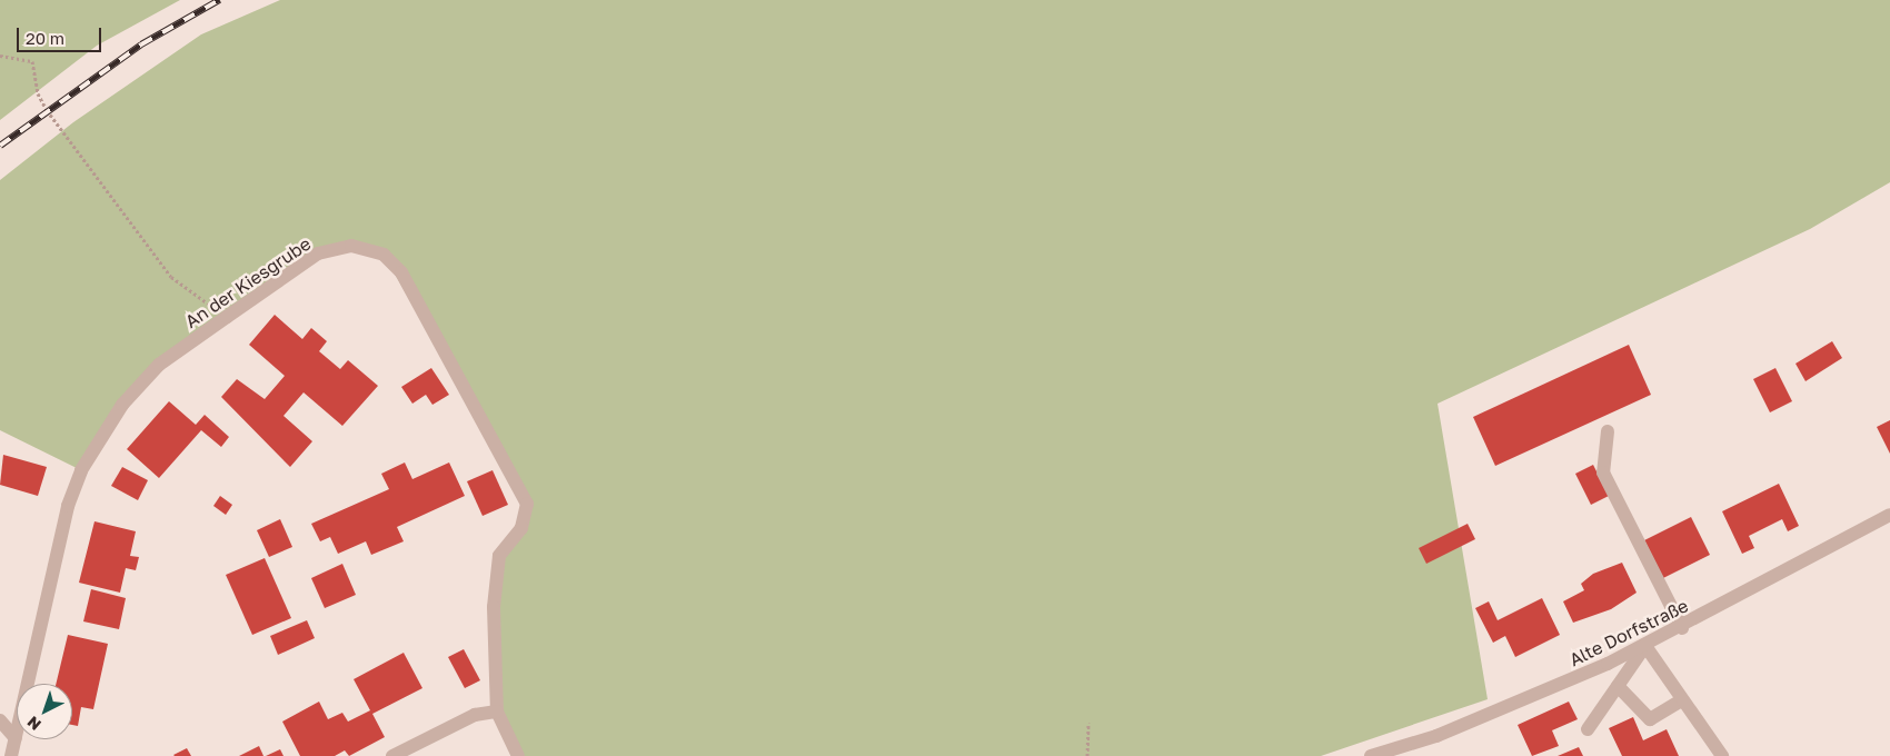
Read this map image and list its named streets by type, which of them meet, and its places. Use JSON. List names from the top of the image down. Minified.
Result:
{"streets":{"street":["An der Kiesgrube","Alte Dorfstraße"]},"scale_bar":"20 m","north":"bottom left"}
